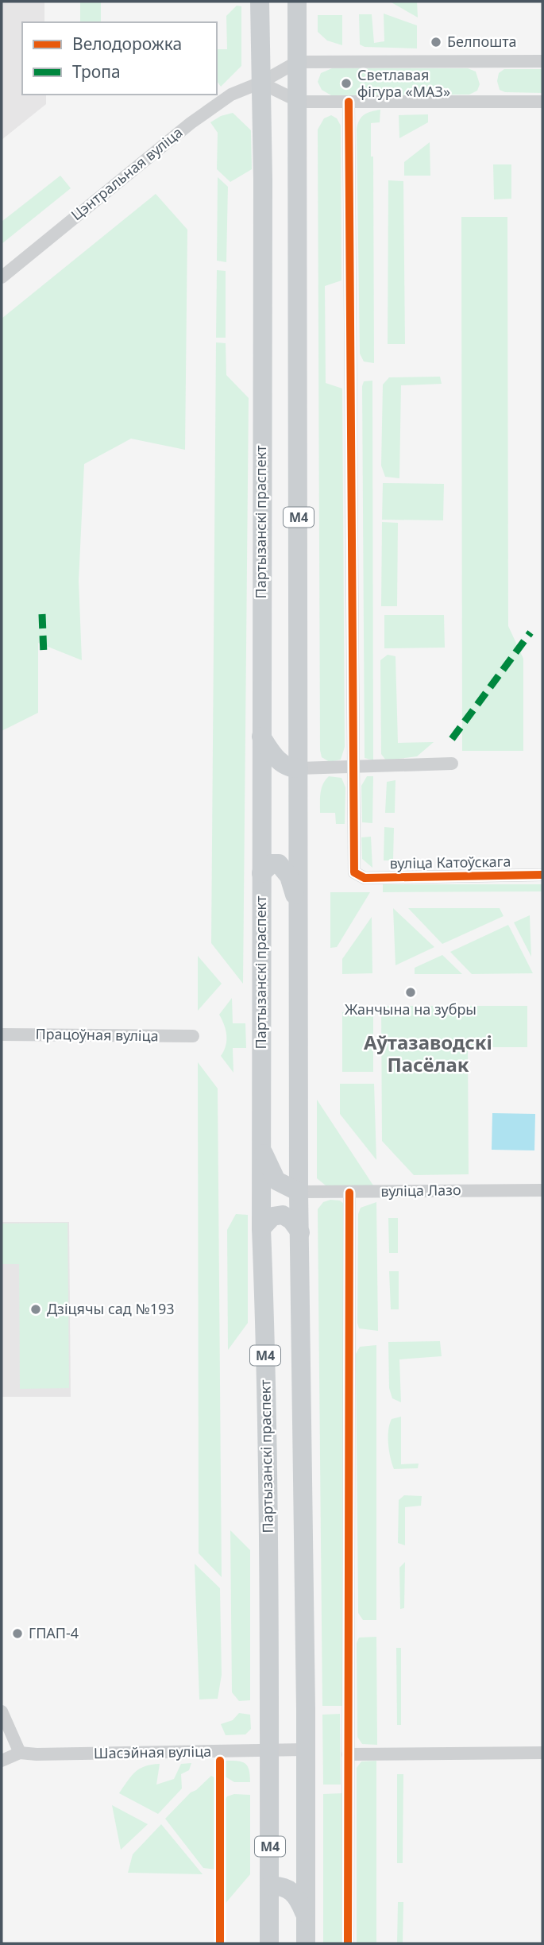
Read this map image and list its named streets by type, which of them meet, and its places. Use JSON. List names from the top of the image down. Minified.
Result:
{"streets":{"main road":["М4","Партызанскі праспект"],"street":["Цэнтральная вуліца","вуліца Катоўскага","Працоўная вуліца","вуліца Лазо","Шасэйная вуліца"]},"crossings":[["Цэнтральная вуліца","М4"],["Цэнтральная вуліца","Партызанскі праспект"],["М4","вуліца Лазо"],["М4","Шасэйная вуліца"],["Партызанскі праспект","Шасэйная вуліца"]],"districts":["Аўтазаводскі Пасёлак"],"places":["Белпошта","Светлавая фігура «МАЗ»","Жанчына на зубры","Дзіцячы сад №193","ГПАП-4"],"legend":["Велодорожка","Тропа"]}
